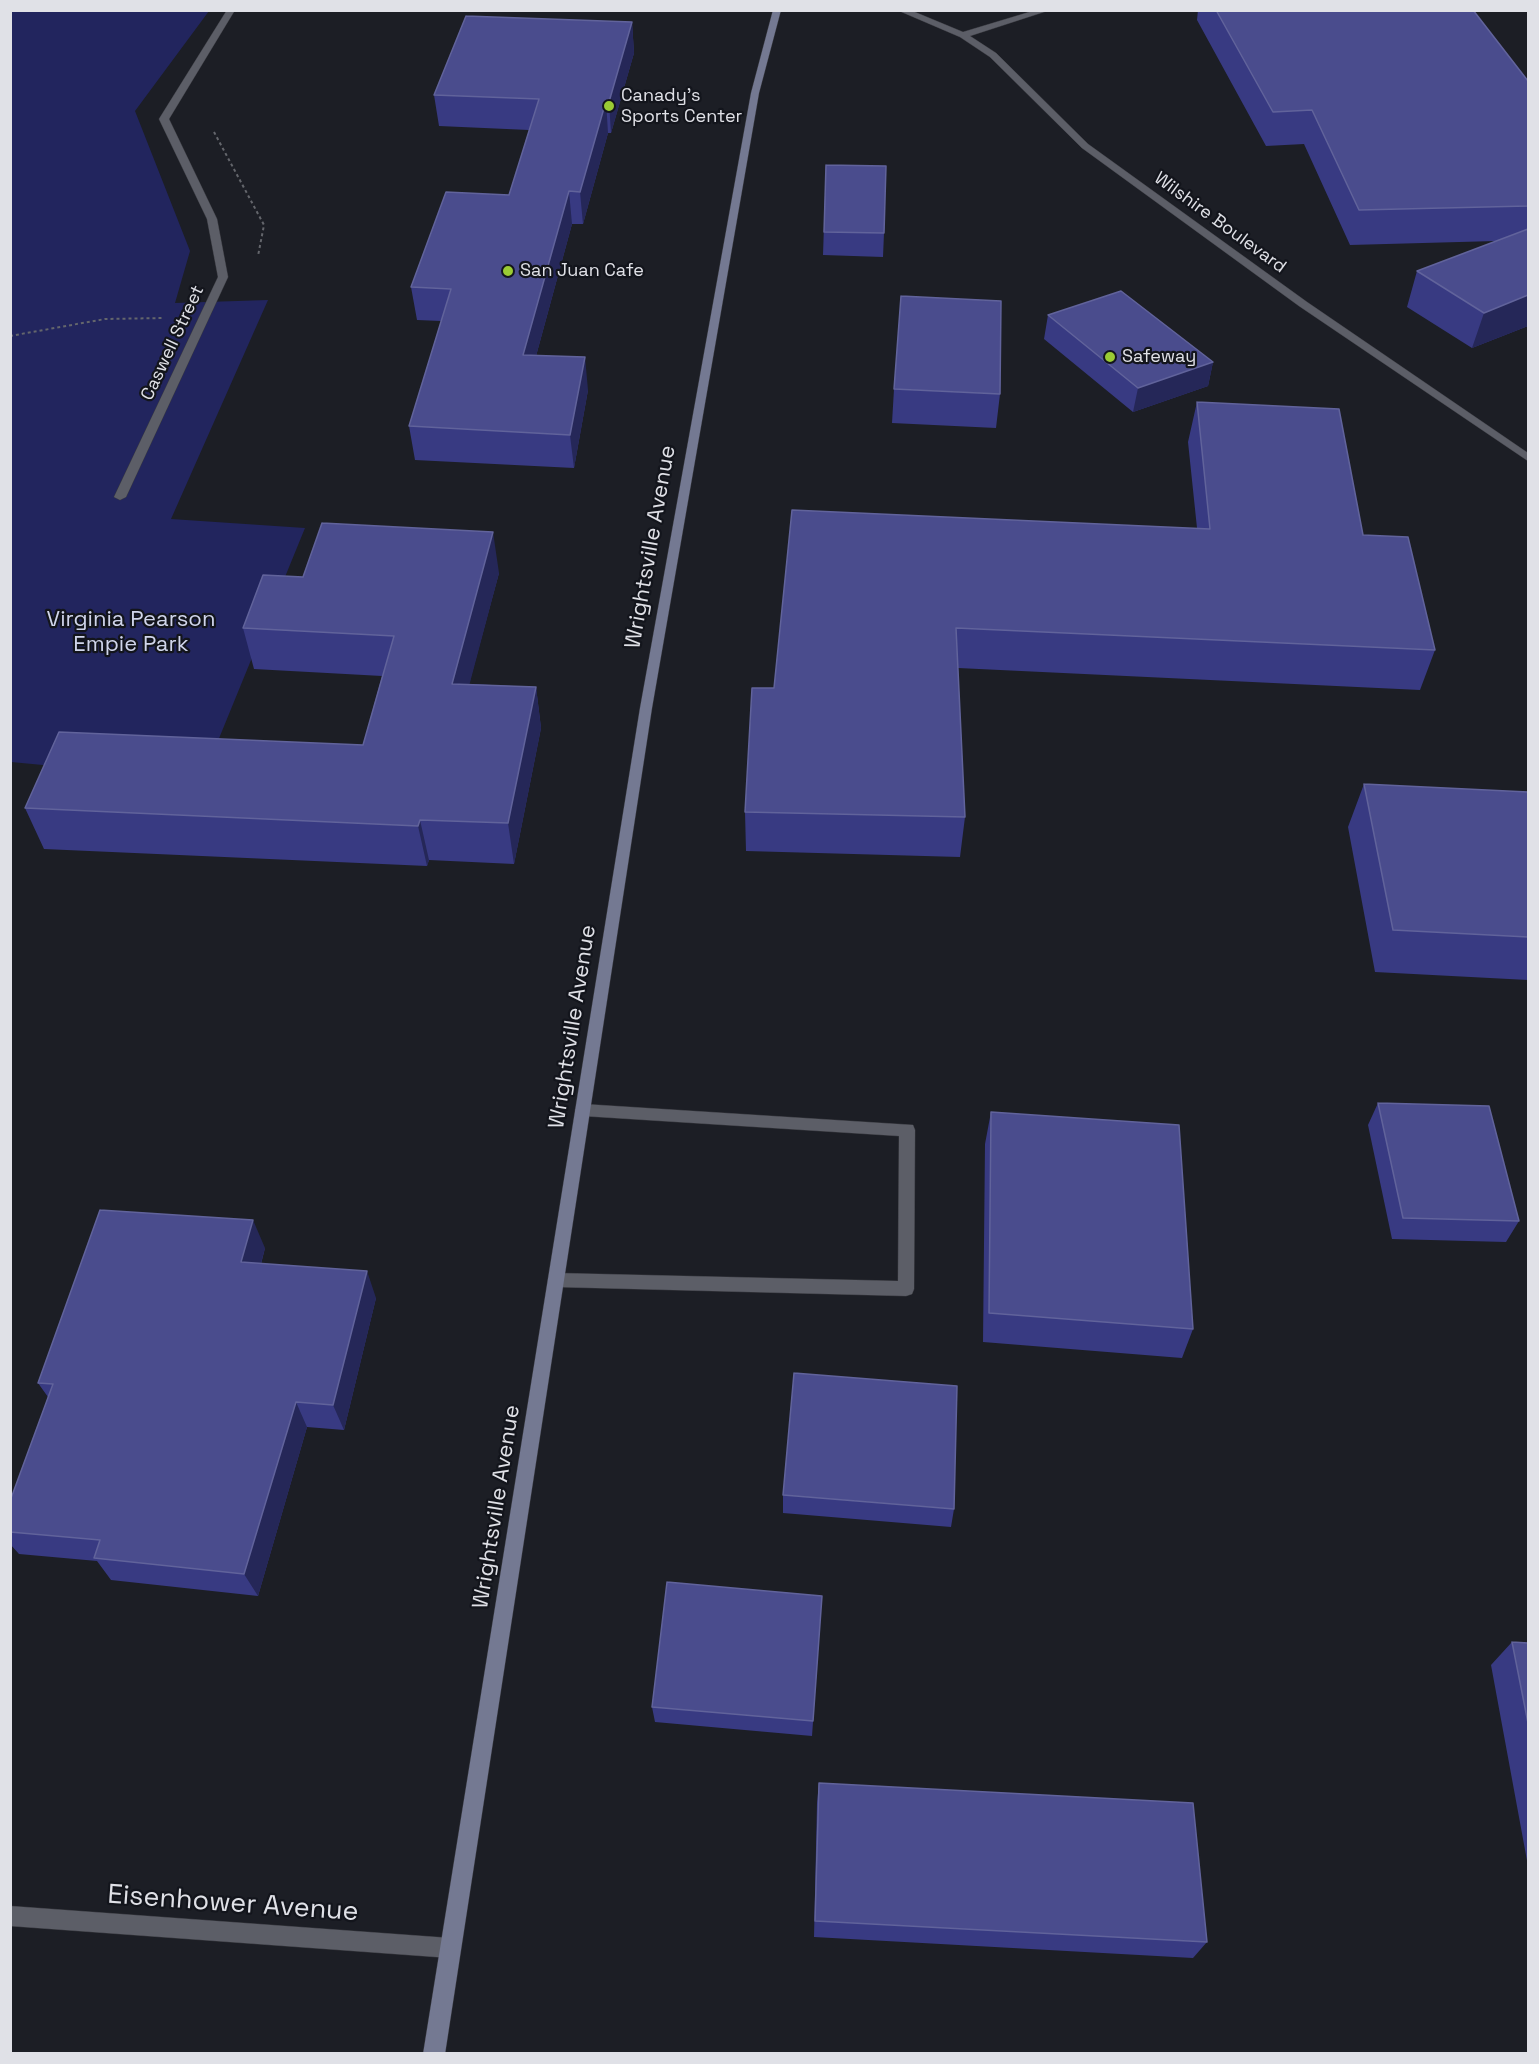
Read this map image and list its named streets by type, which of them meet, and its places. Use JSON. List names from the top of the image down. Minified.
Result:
{"streets":{"street":["Wilshire Boulevard","Caswell Street","Wrightsville Avenue","Eisenhower Avenue"]},"crossings":[["Wrightsville Avenue","Eisenhower Avenue"]],"parks":["Virginia Pearson Empie Park"],"places":["Canady's Sports Center","San Juan Cafe","Safeway"]}
